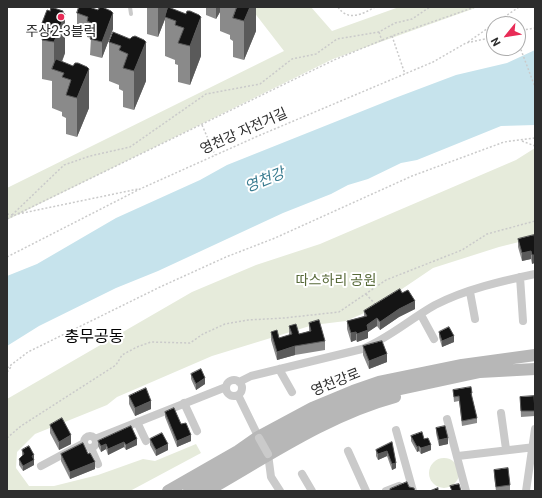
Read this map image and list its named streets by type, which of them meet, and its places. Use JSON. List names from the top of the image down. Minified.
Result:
{"streets":{"street":["영천강로"],"path":["영천강 자전거길"]},"districts":["충무공동"],"water":["영천강"],"parks":["따스하리 공원"],"places":["주상2-3블럭"],"north":"bottom left"}
